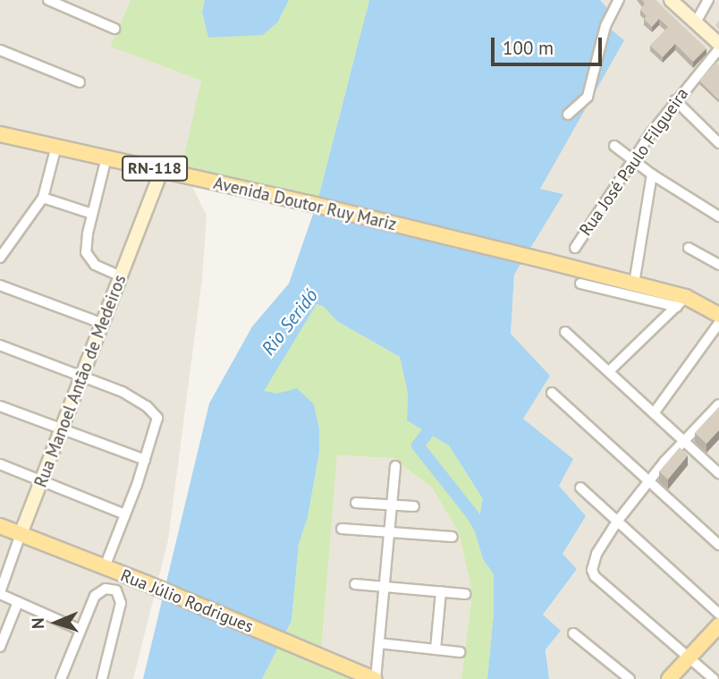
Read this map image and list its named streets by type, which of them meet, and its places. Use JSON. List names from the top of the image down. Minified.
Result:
{"streets":{"main road":["RN-118","Avenida Doutor Ruy Mariz","Rua Júlio Rodrigues"],"street":["Rua José Paulo Filgueira","Rua Manoel Antão de Medeiros"]},"crossings":[["RN-118","Avenida Doutor Ruy Mariz"],["Avenida Doutor Ruy Mariz","Rua Manoel Antão de Medeiros"],["Rua Manoel Antão de Medeiros","Rua Júlio Rodrigues"]],"water":["Rio Seridó"],"scale_bar":"100 m","north":"left"}
